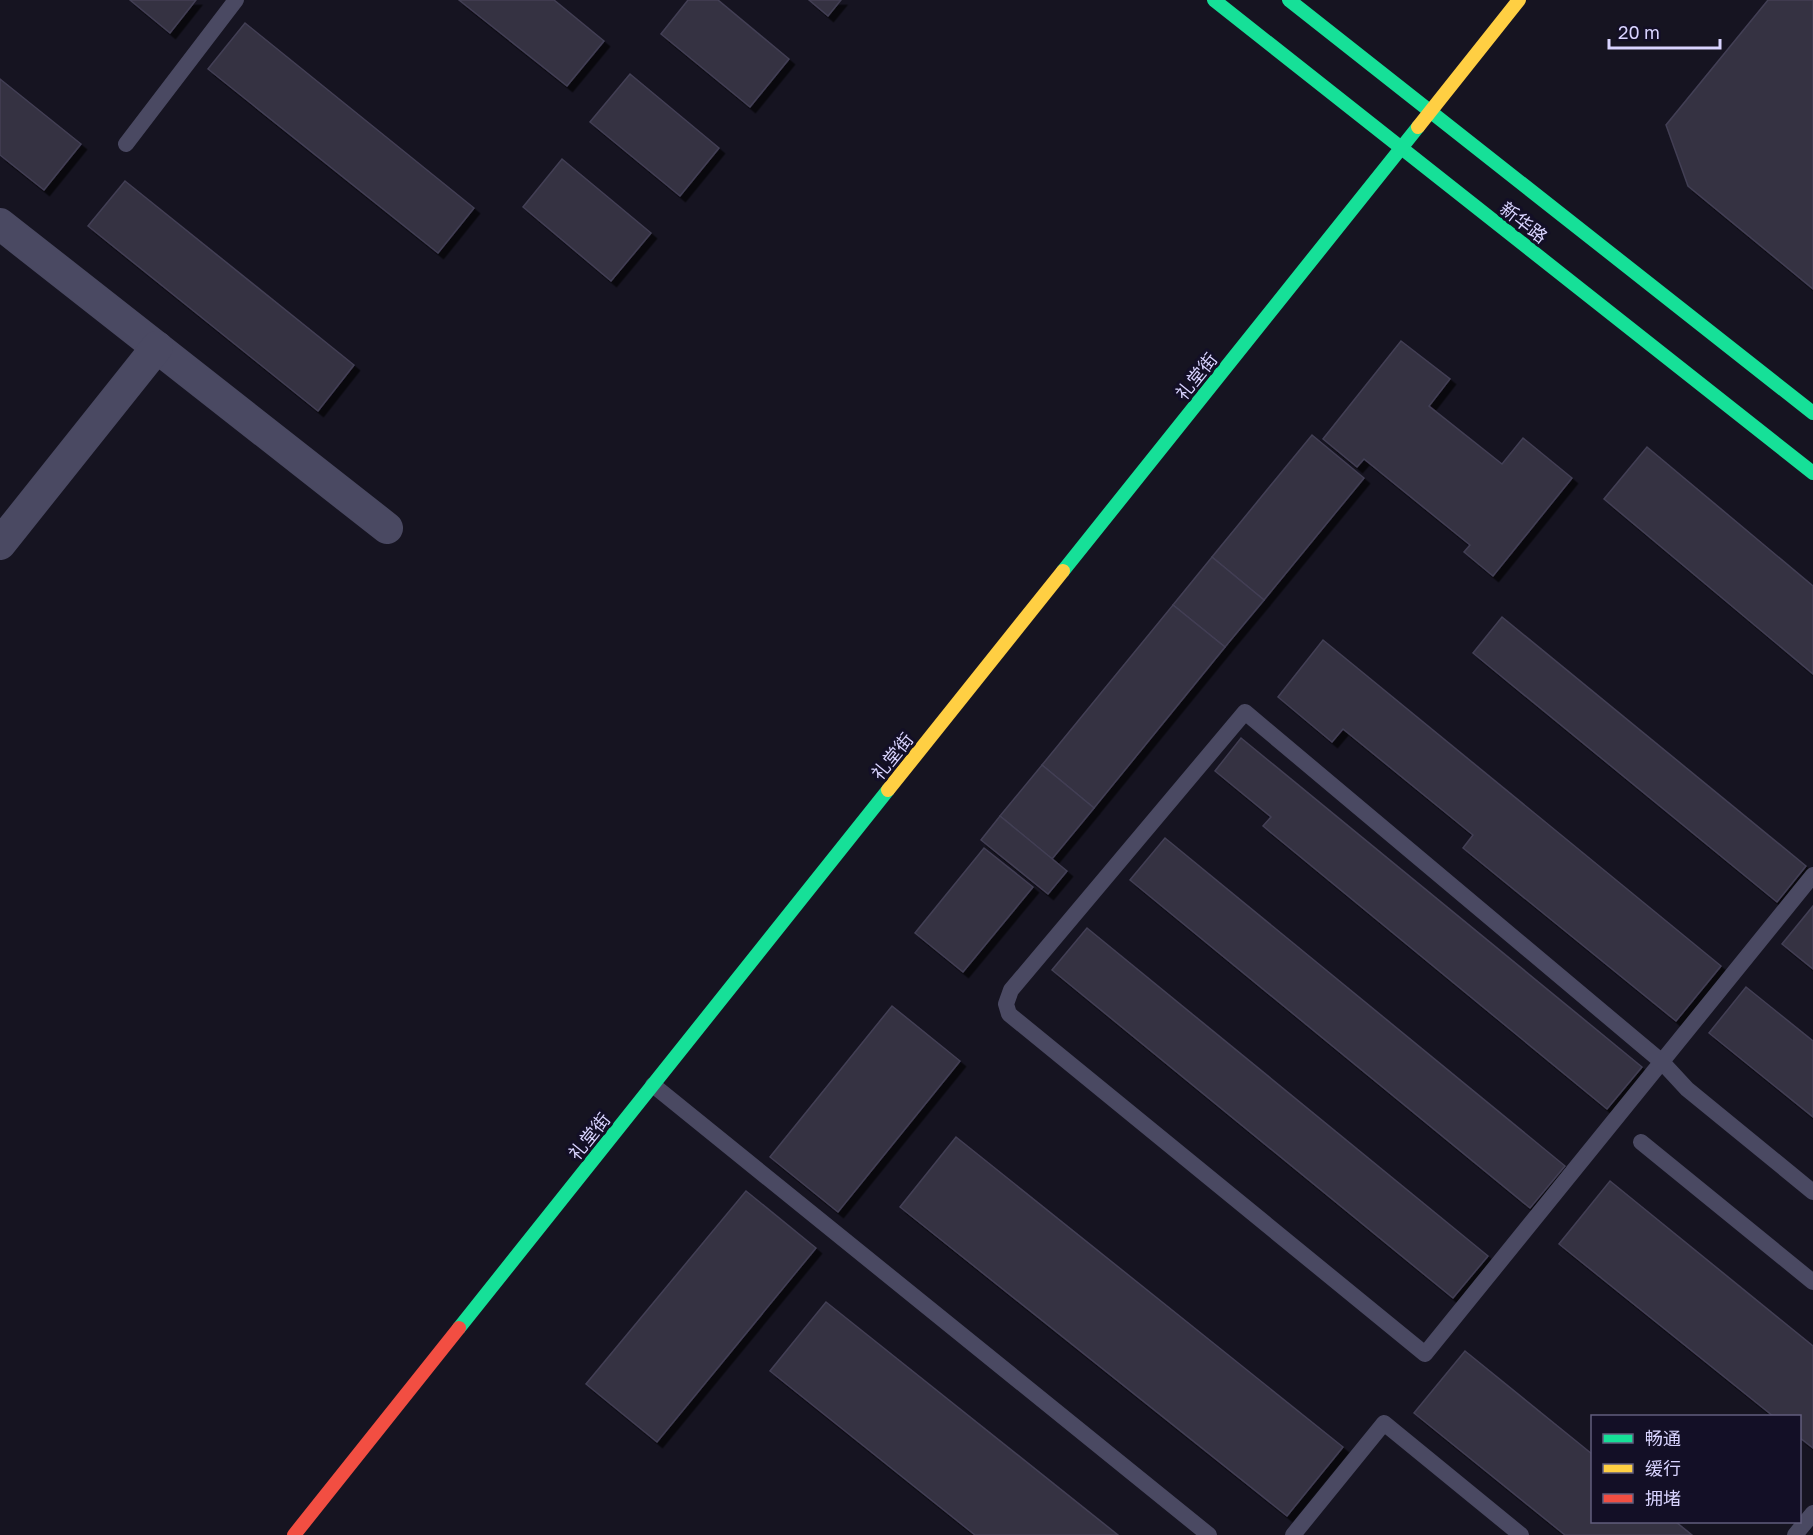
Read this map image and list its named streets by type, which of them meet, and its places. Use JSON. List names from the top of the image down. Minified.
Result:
{"streets":{"street":["新华路","礼堂街"]},"crossings":[["新华路","礼堂街"]],"legend":["畅通","缓行","拥堵"],"scale_bar":"20 m"}
